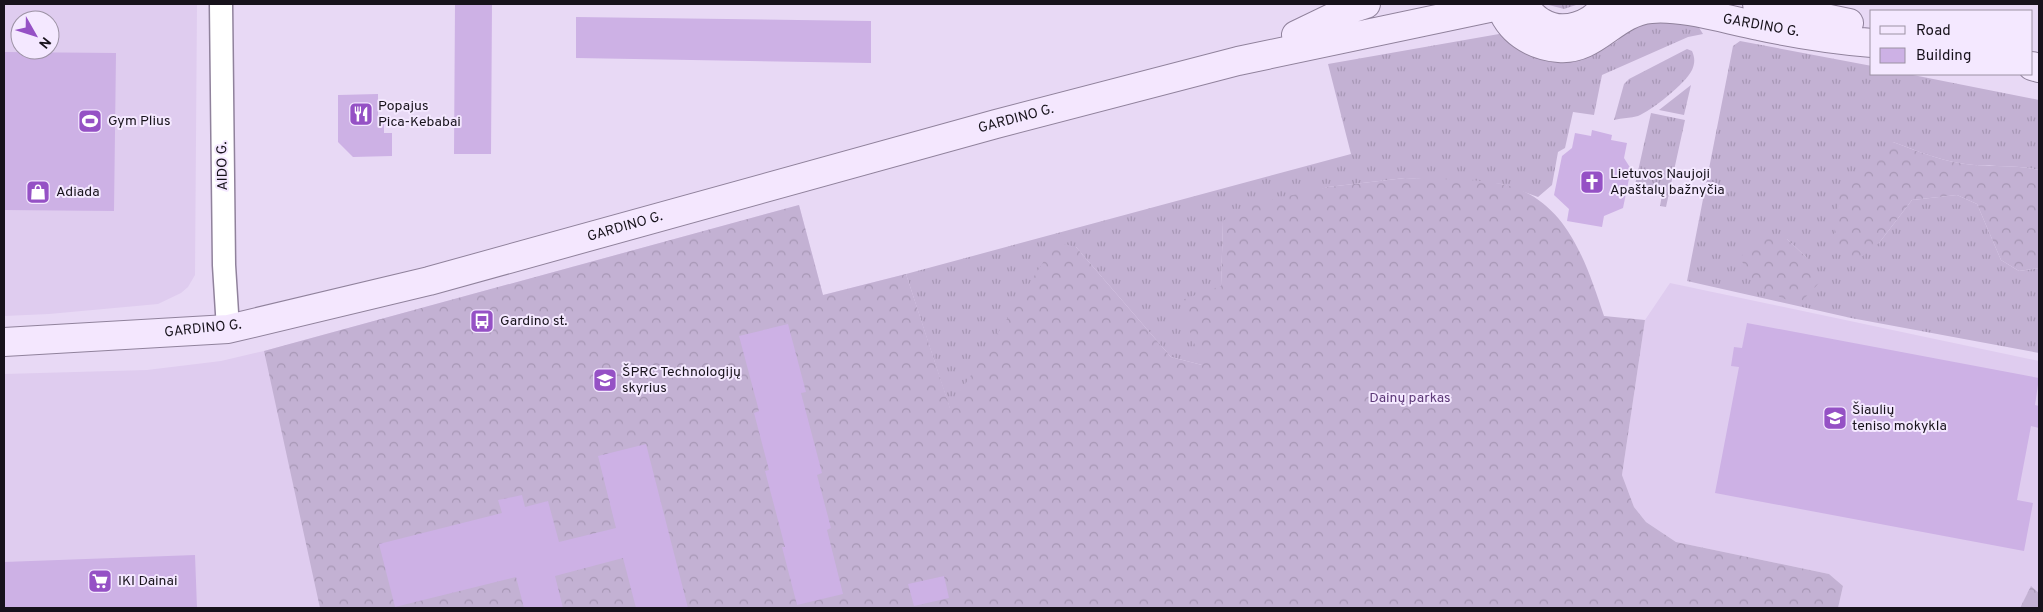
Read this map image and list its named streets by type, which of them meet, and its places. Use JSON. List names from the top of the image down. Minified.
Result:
{"streets":{"main road":["GARDINO G."],"street":["AIDO G."]},"crossings":[["GARDINO G.","AIDO G."]],"parks":["Dainų parkas"],"places":{"restaurant":["Popajus Pica-Kebabai"],"sports":["Gym Plius"],"church":["Lietuvos Naujoji Apaštalų bažnyčia"],"shop":["Adiada"],"bus stop":["Gardino st."],"school or university":["ŠPRC Technologijų skyrius","Šiaulių teniso mokykla"],"supermarket":["IKI Dainai"]},"legend":["Road","Building"],"north":"bottom right"}
